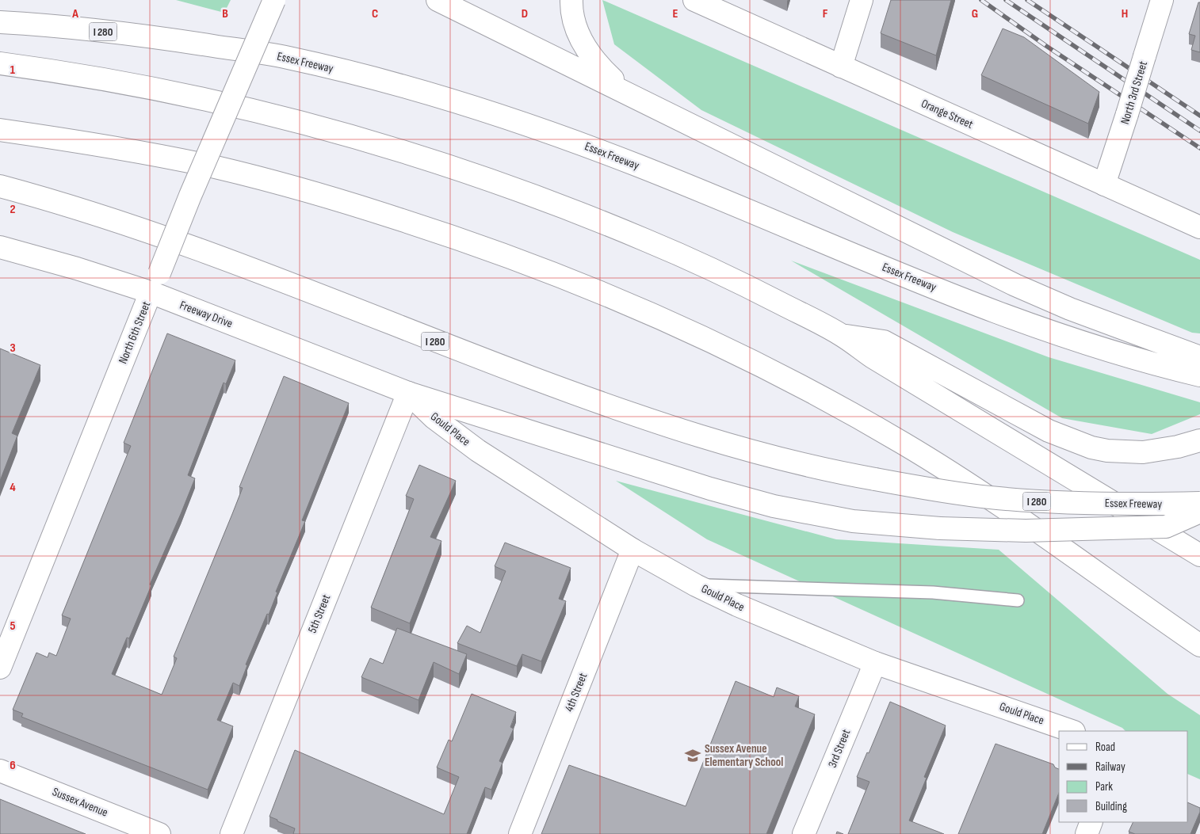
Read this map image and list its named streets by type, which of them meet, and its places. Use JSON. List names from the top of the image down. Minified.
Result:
{"streets":{"main road":["I 280","Essex Freeway","North 3rd Street","Orange Street","Freeway Drive","North 6th Street","Gould Place","5th Street","4th Street","3rd Street","Sussex Avenue"]},"crossings":[["North 3rd Street","Orange Street"],["Freeway Drive","North 6th Street"],["Freeway Drive","Gould Place"],["Freeway Drive","5th Street"],["Gould Place","5th Street"],["Gould Place","4th Street"],["Gould Place","3rd Street"]],"places":{"school or university":["Sussex Avenue Elementary School"]},"legend":["Road","Railway","Park","Building"],"grid":{"columns":["A","B","C","D","E","F","G","H"],"rows":["1","2","3","4","5","6"]}}
